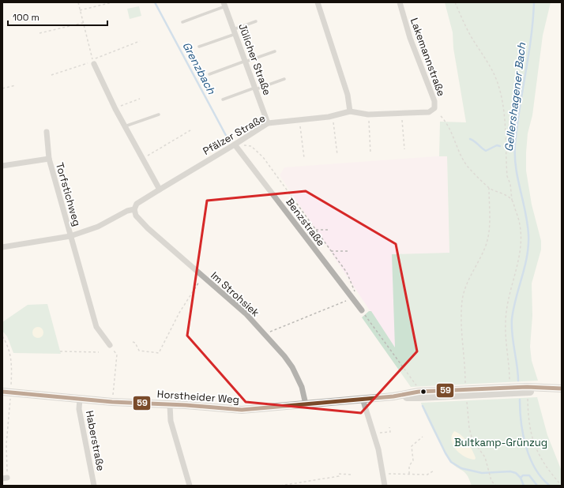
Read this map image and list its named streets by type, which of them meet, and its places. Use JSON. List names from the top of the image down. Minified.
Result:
{"streets":{"street":["Lakemannstraße","Jülicher Straße","Pfälzer Straße","Torfstichweg","Benzstraße","Im Strohsiek","Horstheider Weg","Haberstraße"]},"crossings":[["Lakemannstraße","Pfälzer Straße"],["Jülicher Straße","Pfälzer Straße"],["Pfälzer Straße","Torfstichweg"],["Pfälzer Straße","Benzstraße"],["Pfälzer Straße","Im Strohsiek"],["Im Strohsiek","Horstheider Weg"],["Horstheider Weg","Haberstraße"]],"water":["Grenzbach","Gellershagener Bach"],"parks":["Bultkamp-Grünzug"],"lines":["transit line 59"],"scale_bar":"100 m"}
